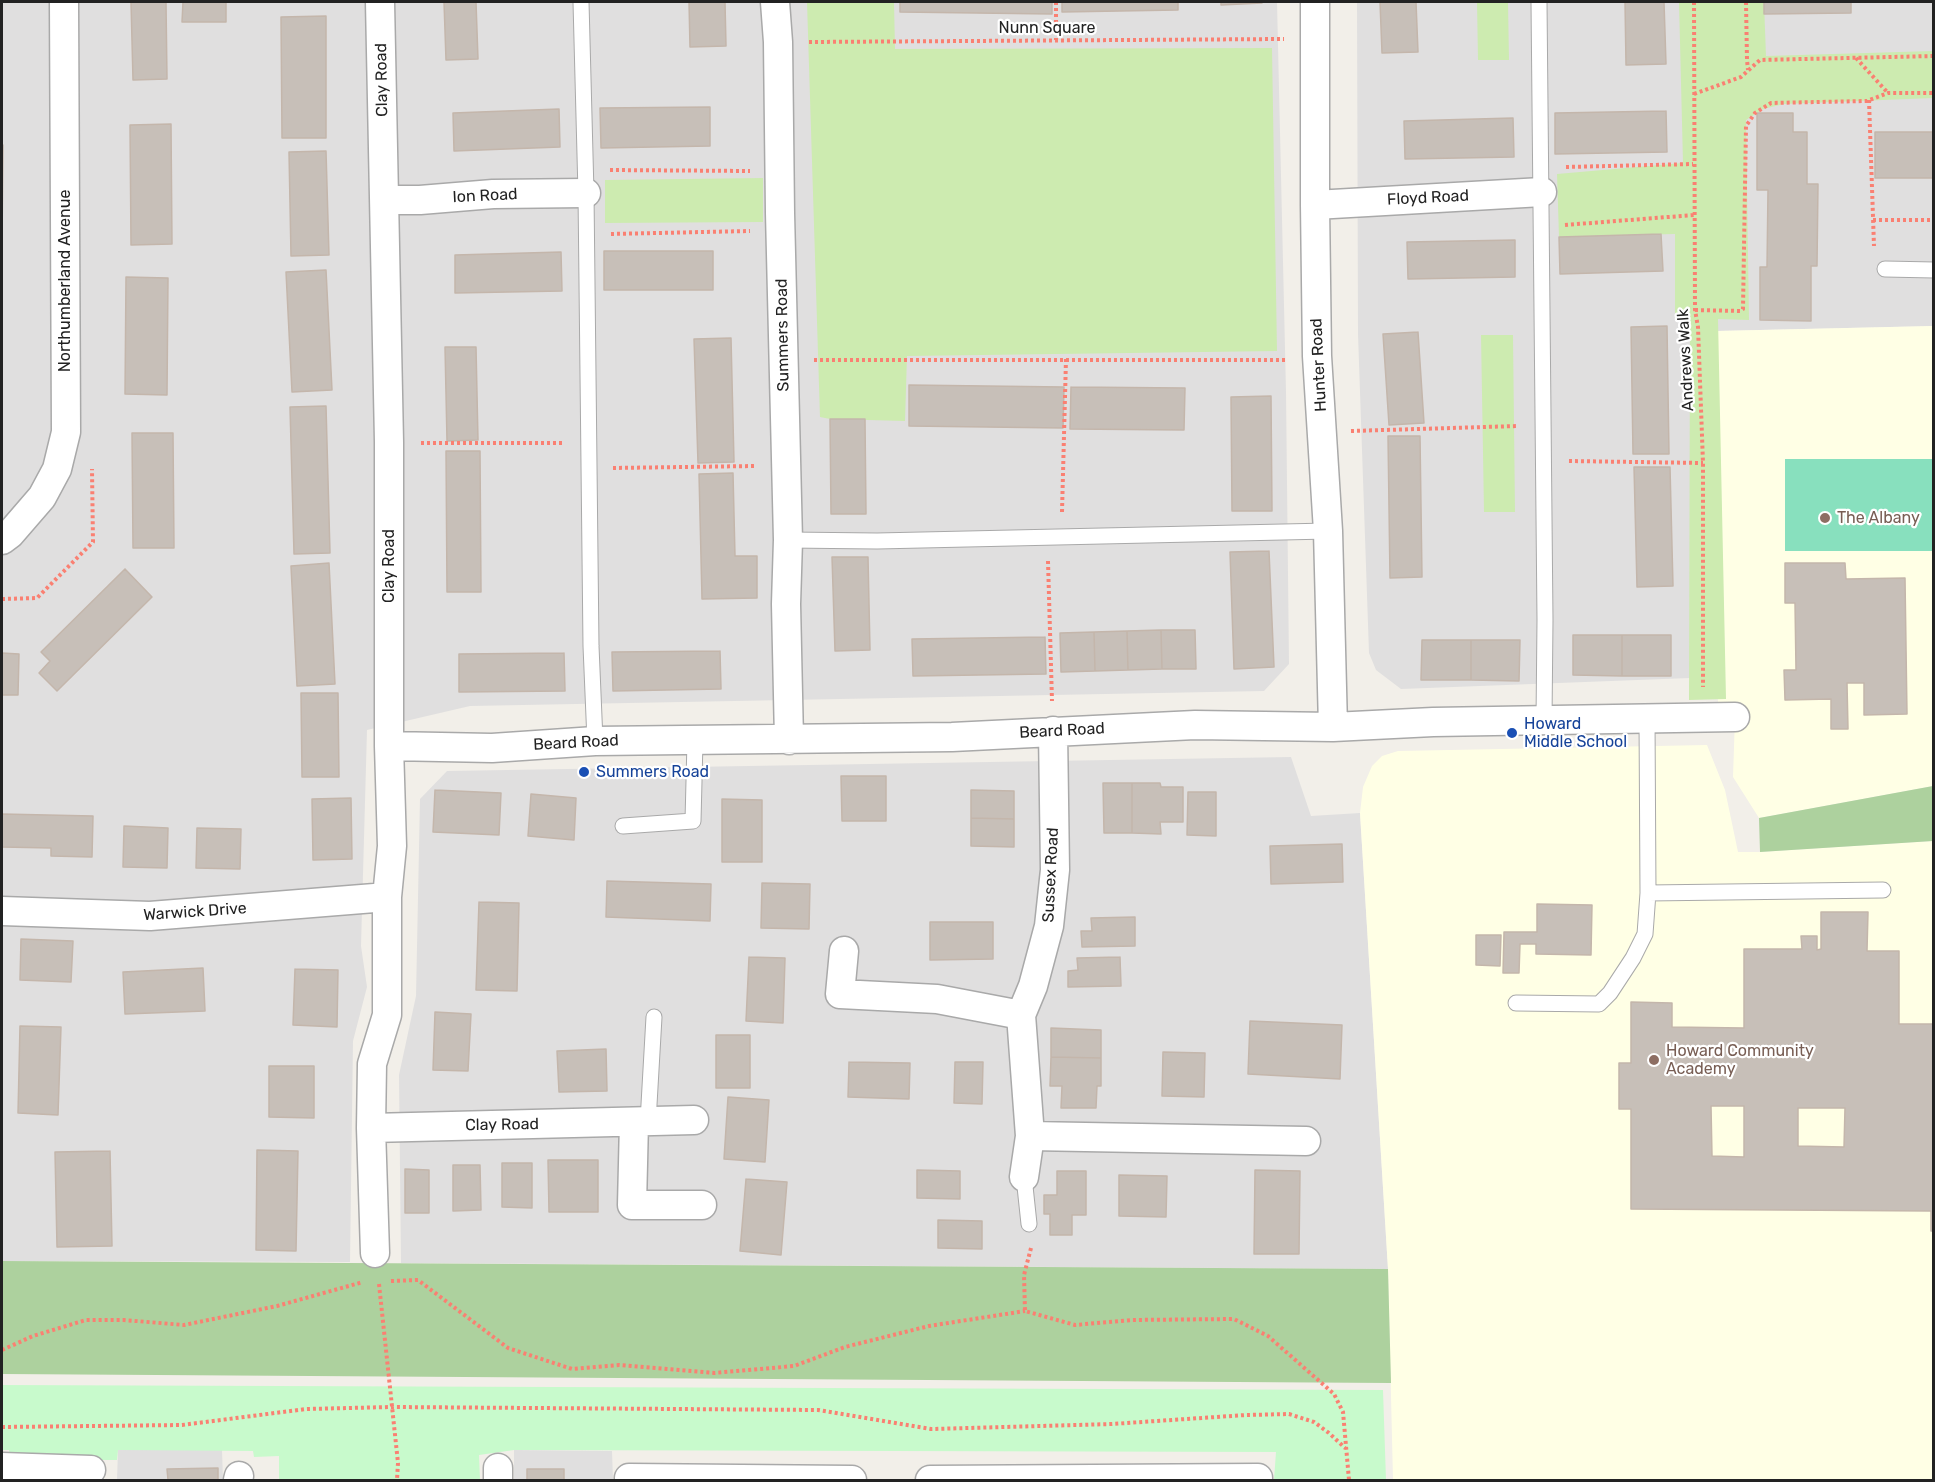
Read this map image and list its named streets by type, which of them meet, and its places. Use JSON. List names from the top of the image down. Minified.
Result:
{"streets":{"street":["Clay Road","Ion Road","Floyd Road","Northumberland Avenue","Summers Road","Hunter Road","Beard Road","Sussex Road","Warwick Drive"],"path":["Nunn Square","Andrews Walk"]},"crossings":[["Nunn Square","Summers Road"],["Nunn Square","Hunter Road"],["Clay Road","Ion Road"],["Clay Road","Beard Road"],["Clay Road","Warwick Drive"],["Floyd Road","Hunter Road"],["Summers Road","Beard Road"],["Andrews Walk","Beard Road"],["Hunter Road","Beard Road"],["Beard Road","Sussex Road"]],"places":["The Albany","Howard Middle School","Summers Road","Howard Community Academy"]}
